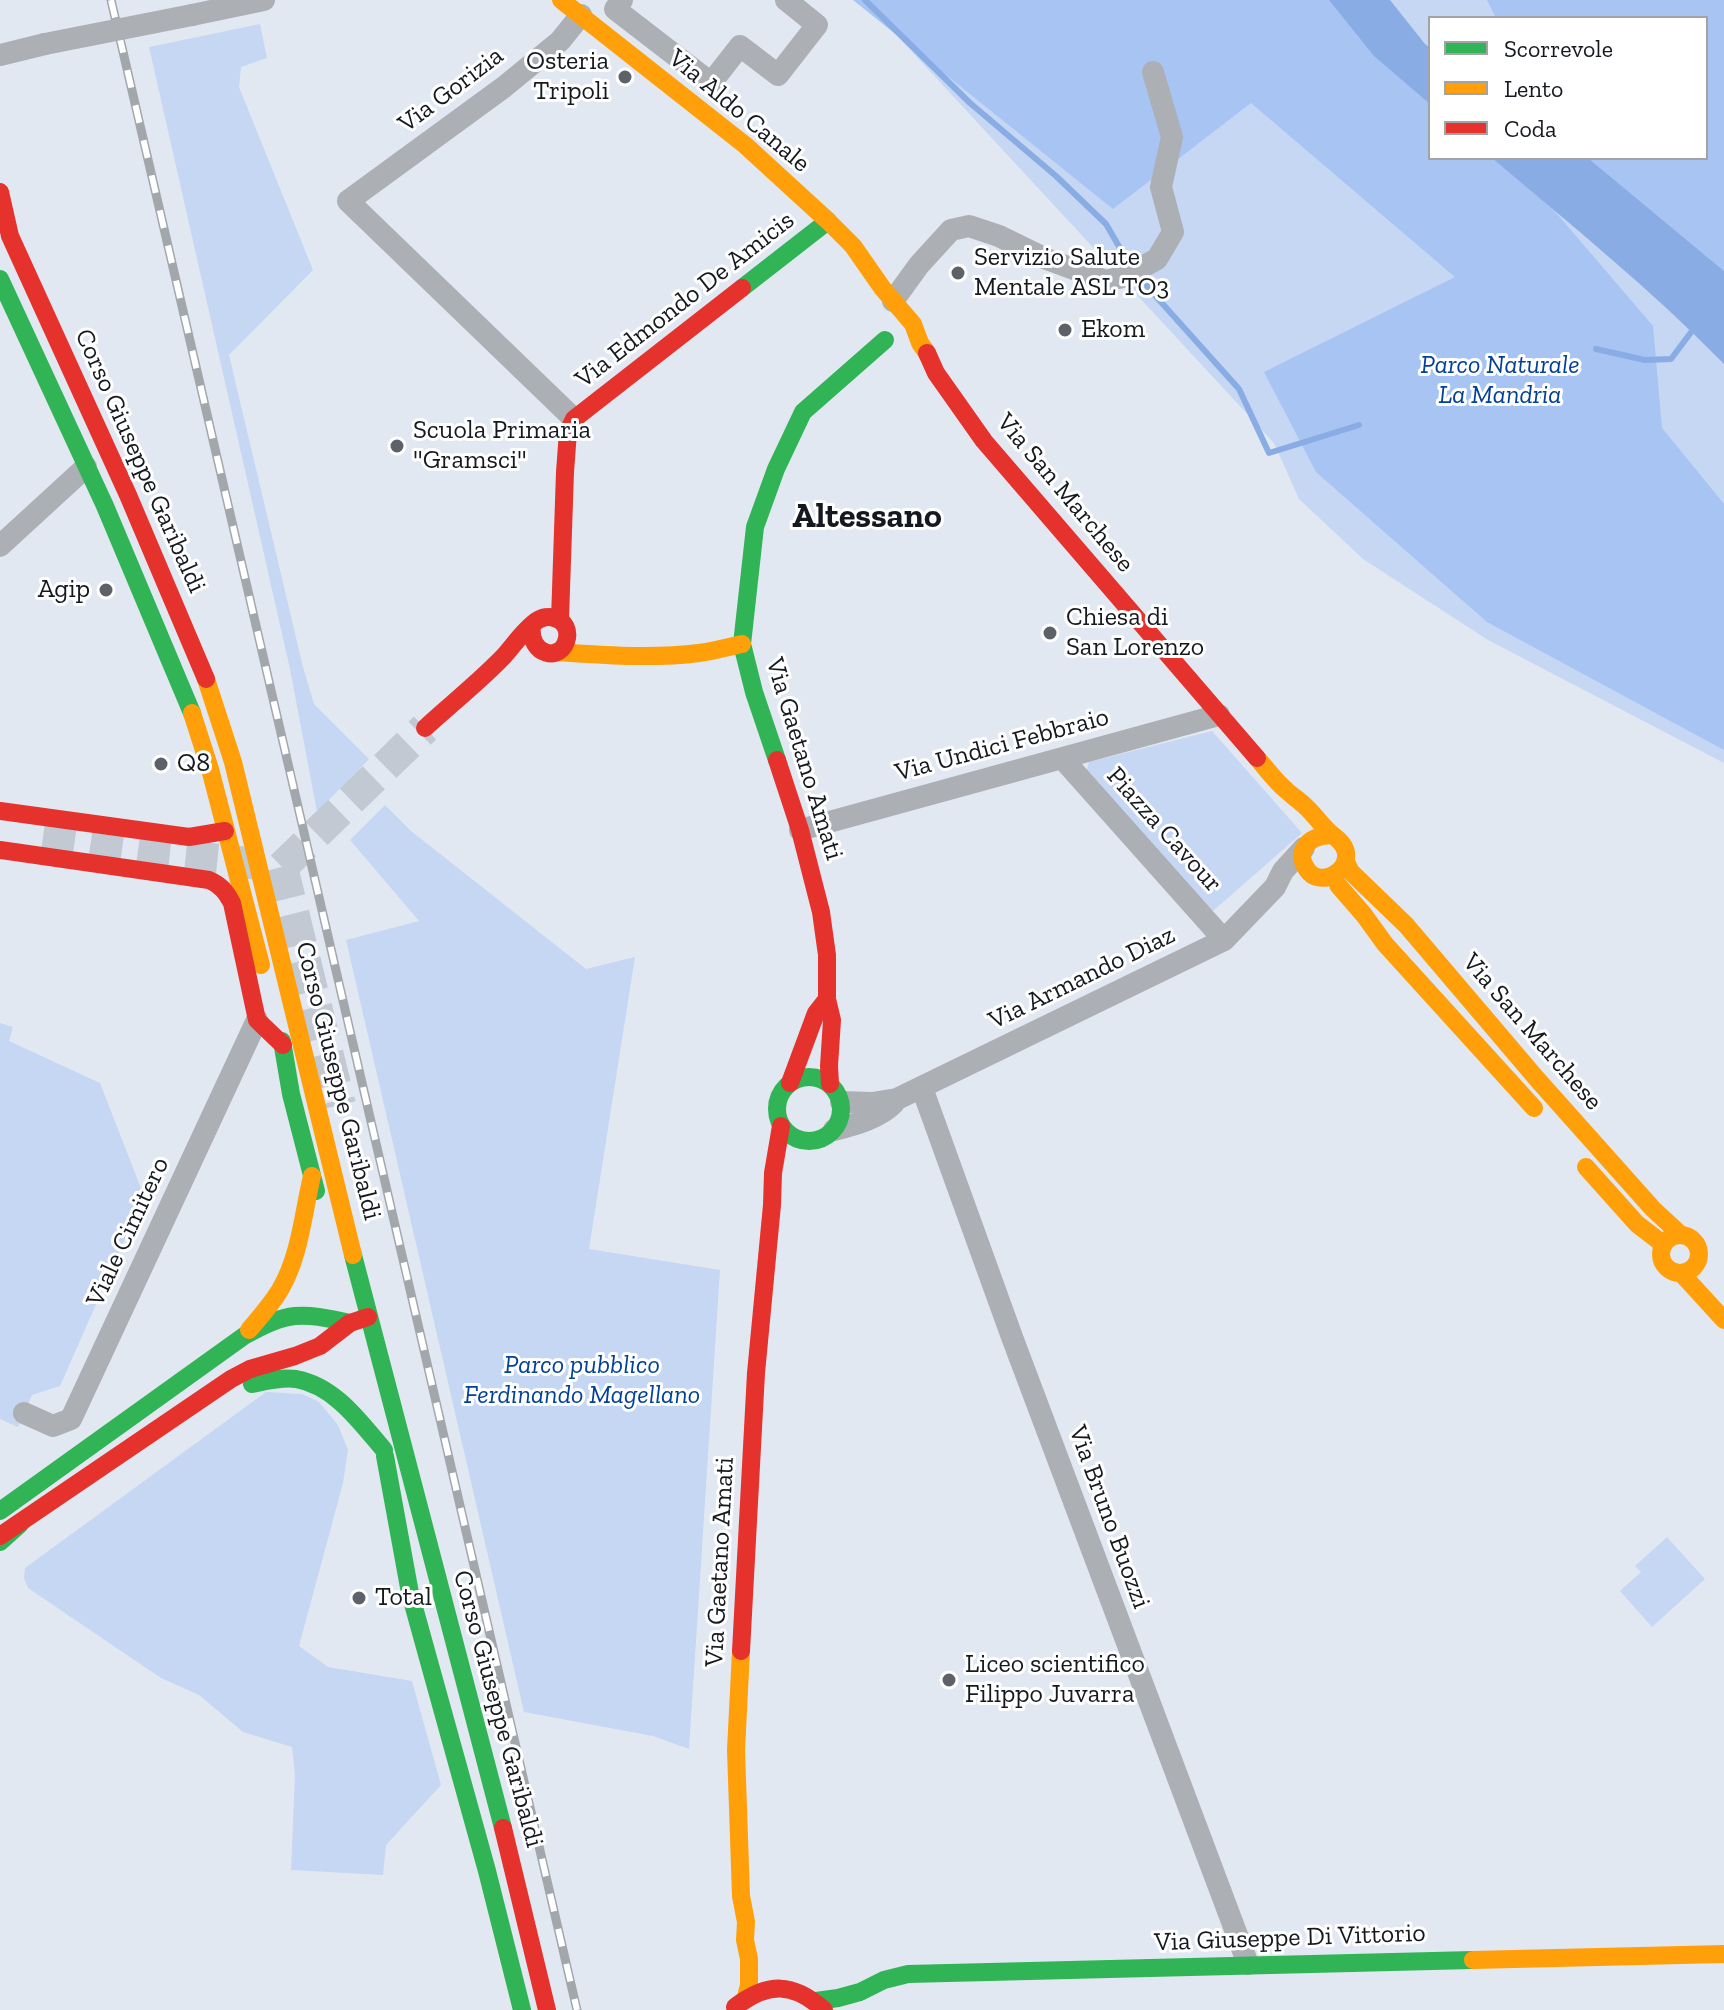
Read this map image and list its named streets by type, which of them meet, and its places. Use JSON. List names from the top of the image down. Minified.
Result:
{"streets":{"main road":["Via Aldo Canale","Via Edmondo De Amicis","Corso Giuseppe Garibaldi","Via San Marchese","Via Gaetano Amati","Via Giuseppe Di Vittorio"],"street":["Via Gorizia","Via Undici Febbraio","Piazza Cavour","Via Armando Diaz","Viale Cimitero","Via Bruno Buozzi"]},"crossings":[["Via Gorizia","Via Aldo Canale"],["Via Gorizia","Via Edmondo De Amicis"],["Via Aldo Canale","Via Edmondo De Amicis"],["Via Aldo Canale","Via San Marchese"],["Corso Giuseppe Garibaldi","Viale Cimitero"],["Via San Marchese","Via Undici Febbraio"],["Via San Marchese","Via Gaetano Amati"],["Via San Marchese","Via Armando Diaz"],["Via Undici Febbraio","Via Gaetano Amati"],["Via Undici Febbraio","Piazza Cavour"],["Via Gaetano Amati","Via Armando Diaz"],["Piazza Cavour","Via Armando Diaz"],["Via Armando Diaz","Via Bruno Buozzi"],["Via Bruno Buozzi","Via Giuseppe Di Vittorio"]],"districts":["Altessano"],"parks":["Parco Naturale La Mandria","Parco pubblico Ferdinando Magellano"],"places":["Osteria Tripoli","Servizio Salute Mentale ASL TO3","Ekom","Scuola Primaria \"Gramsci\"","Agip","Chiesa di San Lorenzo","Q8","Total","Liceo scientifico Filippo Juvarra"],"legend":["Scorrevole","Lento","Coda"]}
